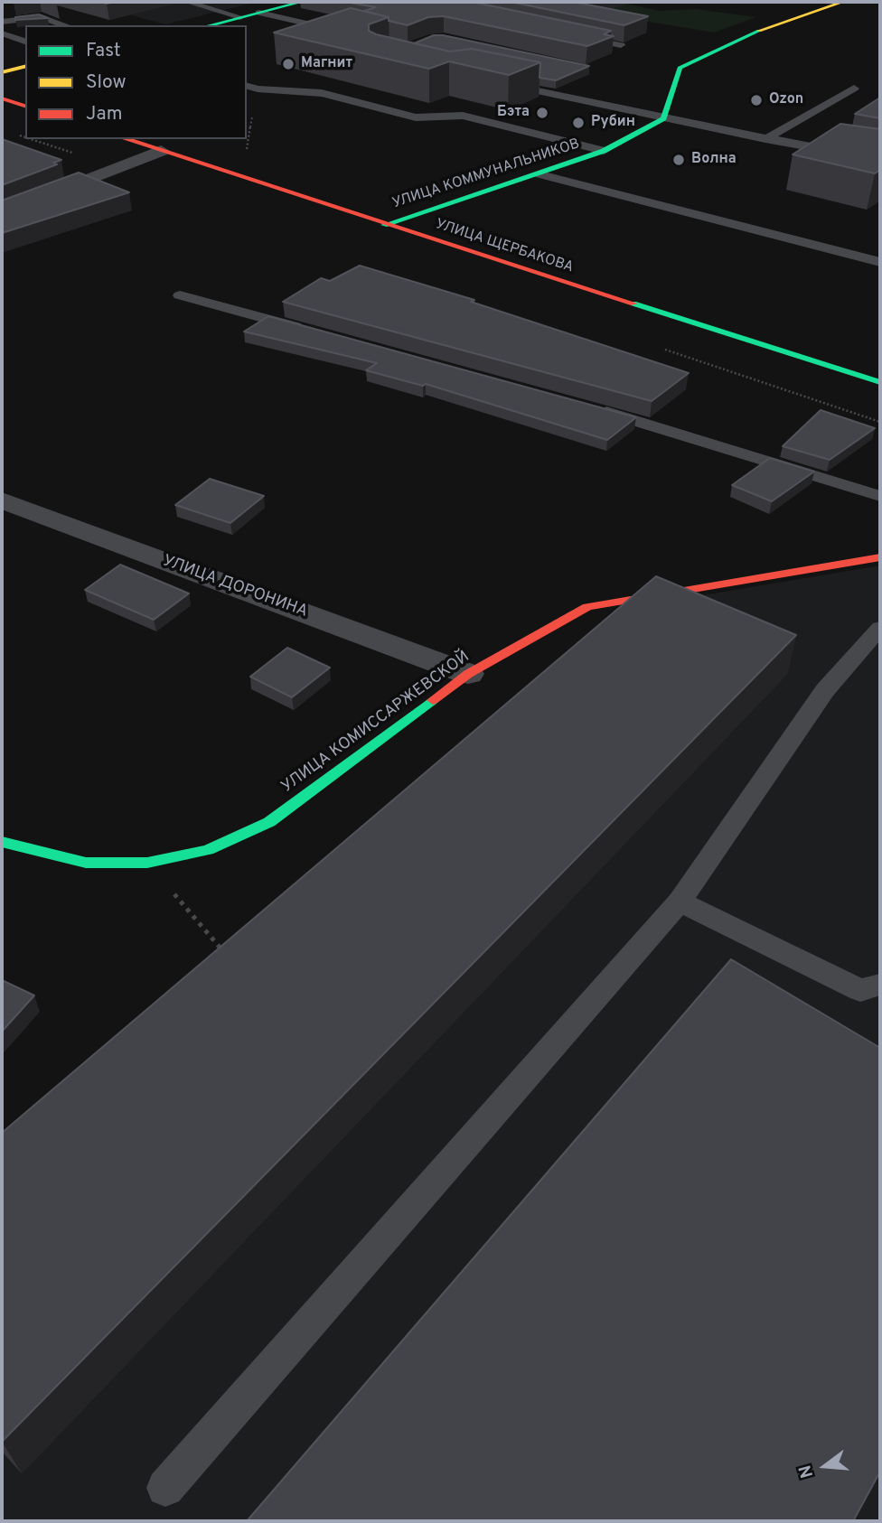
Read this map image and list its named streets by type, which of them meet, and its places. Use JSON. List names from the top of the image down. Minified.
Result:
{"streets":{"street":["УЛИЦА КОММУНАЛЬНИКОВ","УЛИЦА ЩЕРБАКОВА","УЛИЦА ДОРОНИНА","УЛИЦА КОМИССАРЖЕВСКОЙ"]},"crossings":[["УЛИЦА КОММУНАЛЬНИКОВ","УЛИЦА ЩЕРБАКОВА"],["УЛИЦА ДОРОНИНА","УЛИЦА КОМИССАРЖЕВСКОЙ"]],"places":["Магнит","Ozon","Бэта","Рубин","Волна"],"legend":["Fast","Slow","Jam"],"north":"left"}
